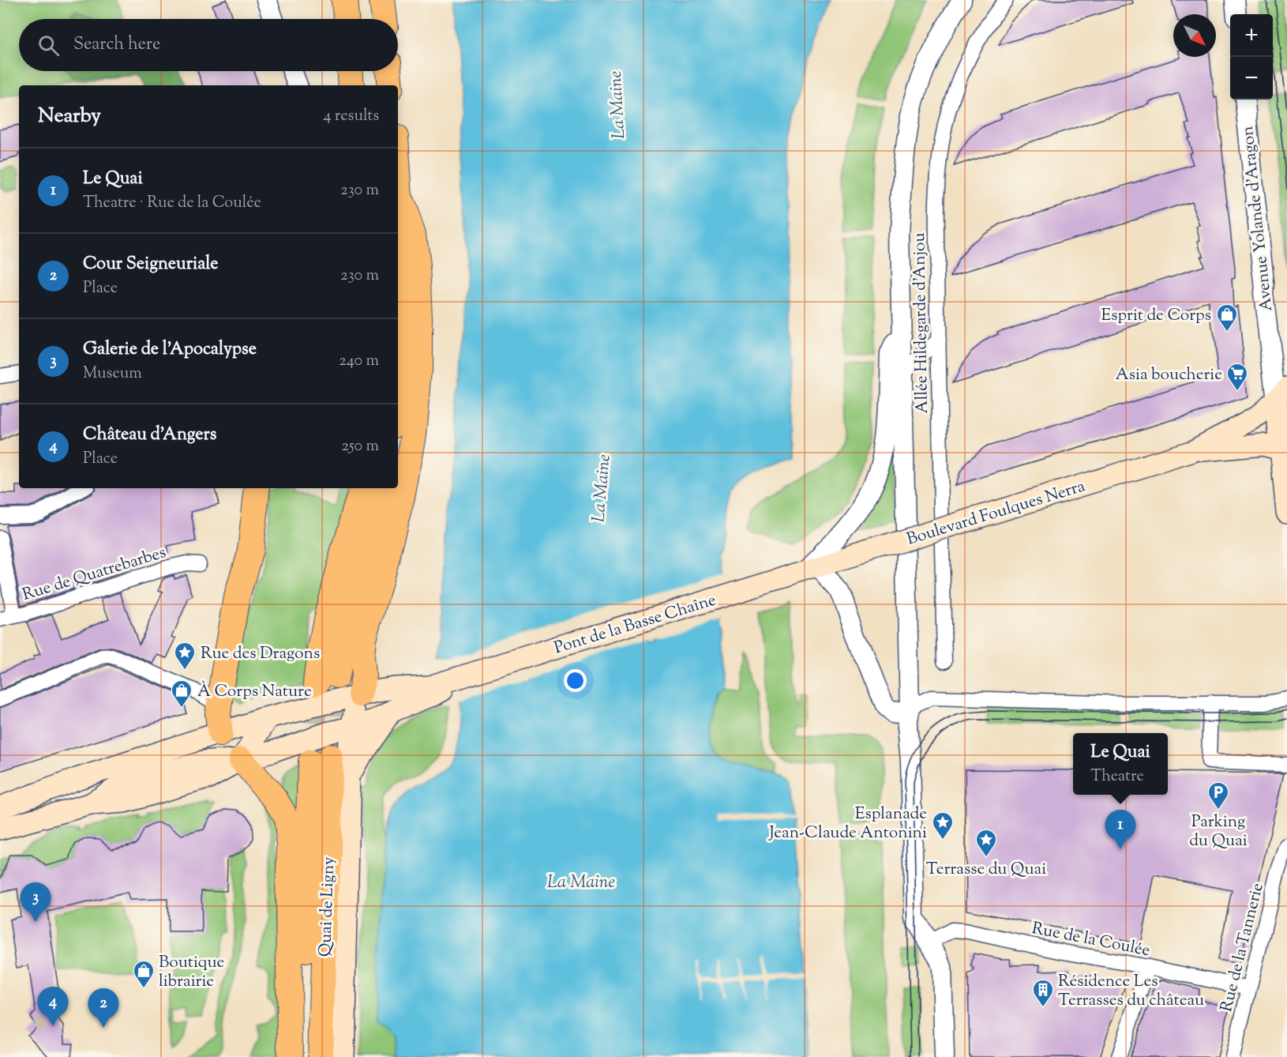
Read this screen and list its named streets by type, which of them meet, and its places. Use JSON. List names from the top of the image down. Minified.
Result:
{"streets":{"highway":["Quai de Ligny"],"main road":["Avenue Yolande d’Aragon","Boulevard Foulques Nerra","Pont de la Basse Chaîne"],"street":["Allée Hildegarde d'Anjou","Rue de Quatrebarbes","Rue de la Coulée","Rue de la Tannerie"]},"crossings":[["Avenue Yolande d’Aragon","Boulevard Foulques Nerra"],["Boulevard Foulques Nerra","Pont de la Basse Chaîne"],["Rue de la Coulée","Rue de la Tannerie"]],"water":["La Maine"],"places":{"shop":["Esprit de Corps","À Corps Nature","Boutique librairie"],"supermarket":["Asia boucherie"],"place":["Rue des Dragons","Esplanade Jean-Claude Antonini","Terrasse du Quai"],"parking":["Parking du Quai"],"building":["Résidence Les Terrasses du château"]},"north":"bottom right","page":{"map_buttons":["+","−"],"search":"Search here","heading":["Nearby","4 results"],"list":[{"mark":"1","name":"Le Quai","note":"Theatre · Rue de la Coulée","value":"230 m"},{"mark":"2","name":"Cour Seigneuriale","note":"Place","value":"230 m"},{"mark":"3","name":"Galerie de l'Apocalypse","note":"Museum","value":"240 m"},{"mark":"4","name":"Château d'Angers","note":"Place","value":"250 m"}],"popup":["Le Quai","Theatre"],"pins":["1","3","4","2"]}}
